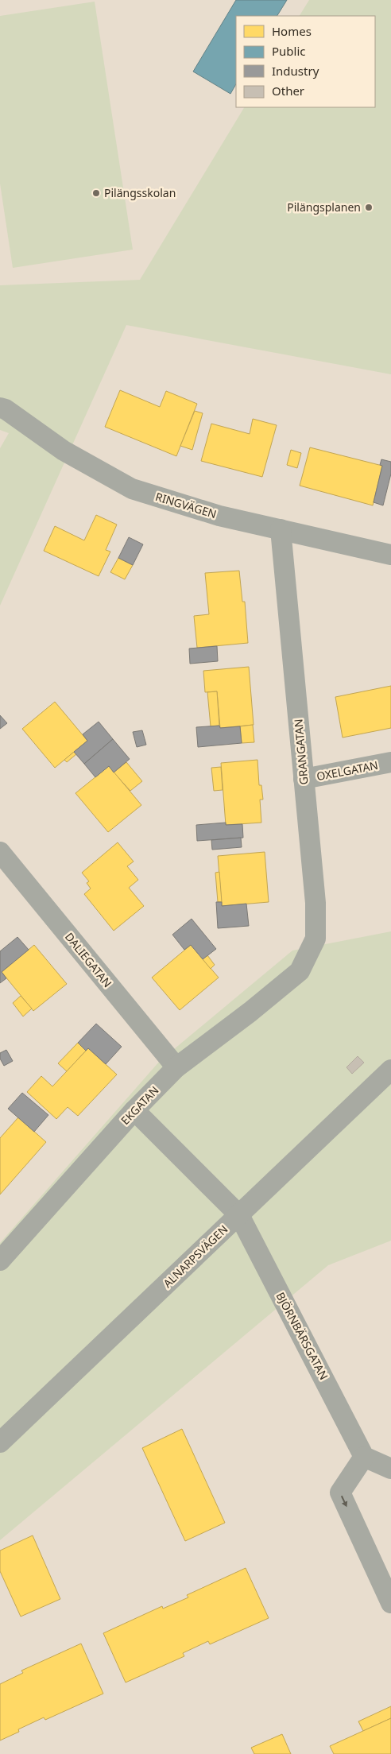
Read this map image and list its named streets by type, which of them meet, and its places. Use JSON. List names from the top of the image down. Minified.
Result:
{"streets":{"street":["RINGVÄGEN","GRANGATAN","OXELGATAN","DALIEGATAN","EKGATAN","ALNARPSVÄGEN","BJÖRNBÄRSGATAN"]},"crossings":[["RINGVÄGEN","GRANGATAN"],["GRANGATAN","OXELGATAN"],["GRANGATAN","EKGATAN"],["DALIEGATAN","EKGATAN"],["EKGATAN","BJÖRNBÄRSGATAN"],["ALNARPSVÄGEN","BJÖRNBÄRSGATAN"]],"places":["Pilängsskolan","Pilängsplanen"],"legend":["Homes","Public","Industry","Other"]}
